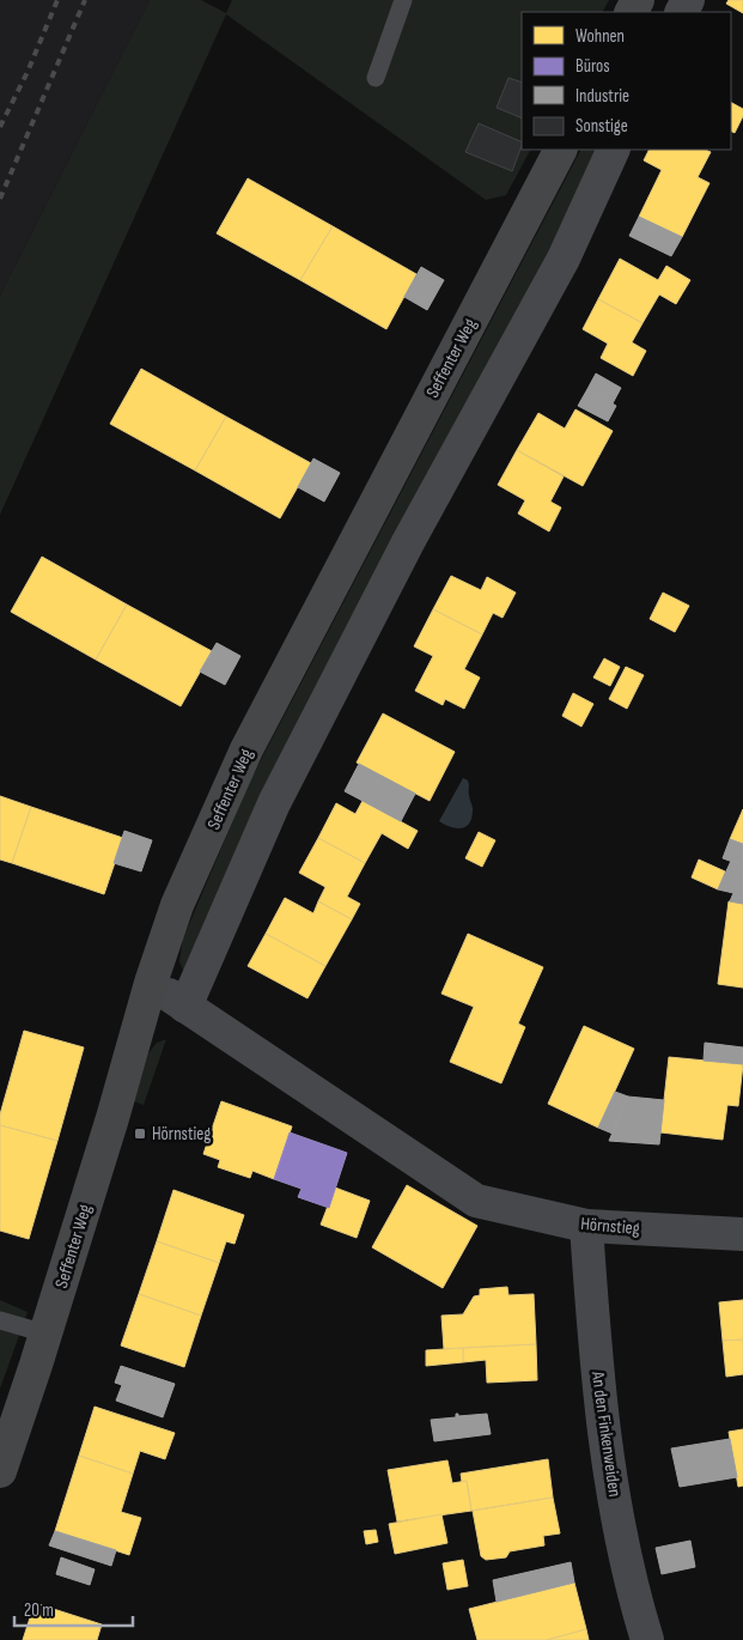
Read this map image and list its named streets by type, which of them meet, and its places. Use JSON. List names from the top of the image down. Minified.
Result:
{"streets":{"street":["Seffenter Weg","Hörnstieg","An den Finkenweiden"]},"crossings":[["Seffenter Weg","Hörnstieg"],["Hörnstieg","An den Finkenweiden"]],"places":{"transit":["Hörnstieg"]},"legend":["Wohnen","Büros","Industrie","Sonstige"],"scale_bar":"20 m"}
